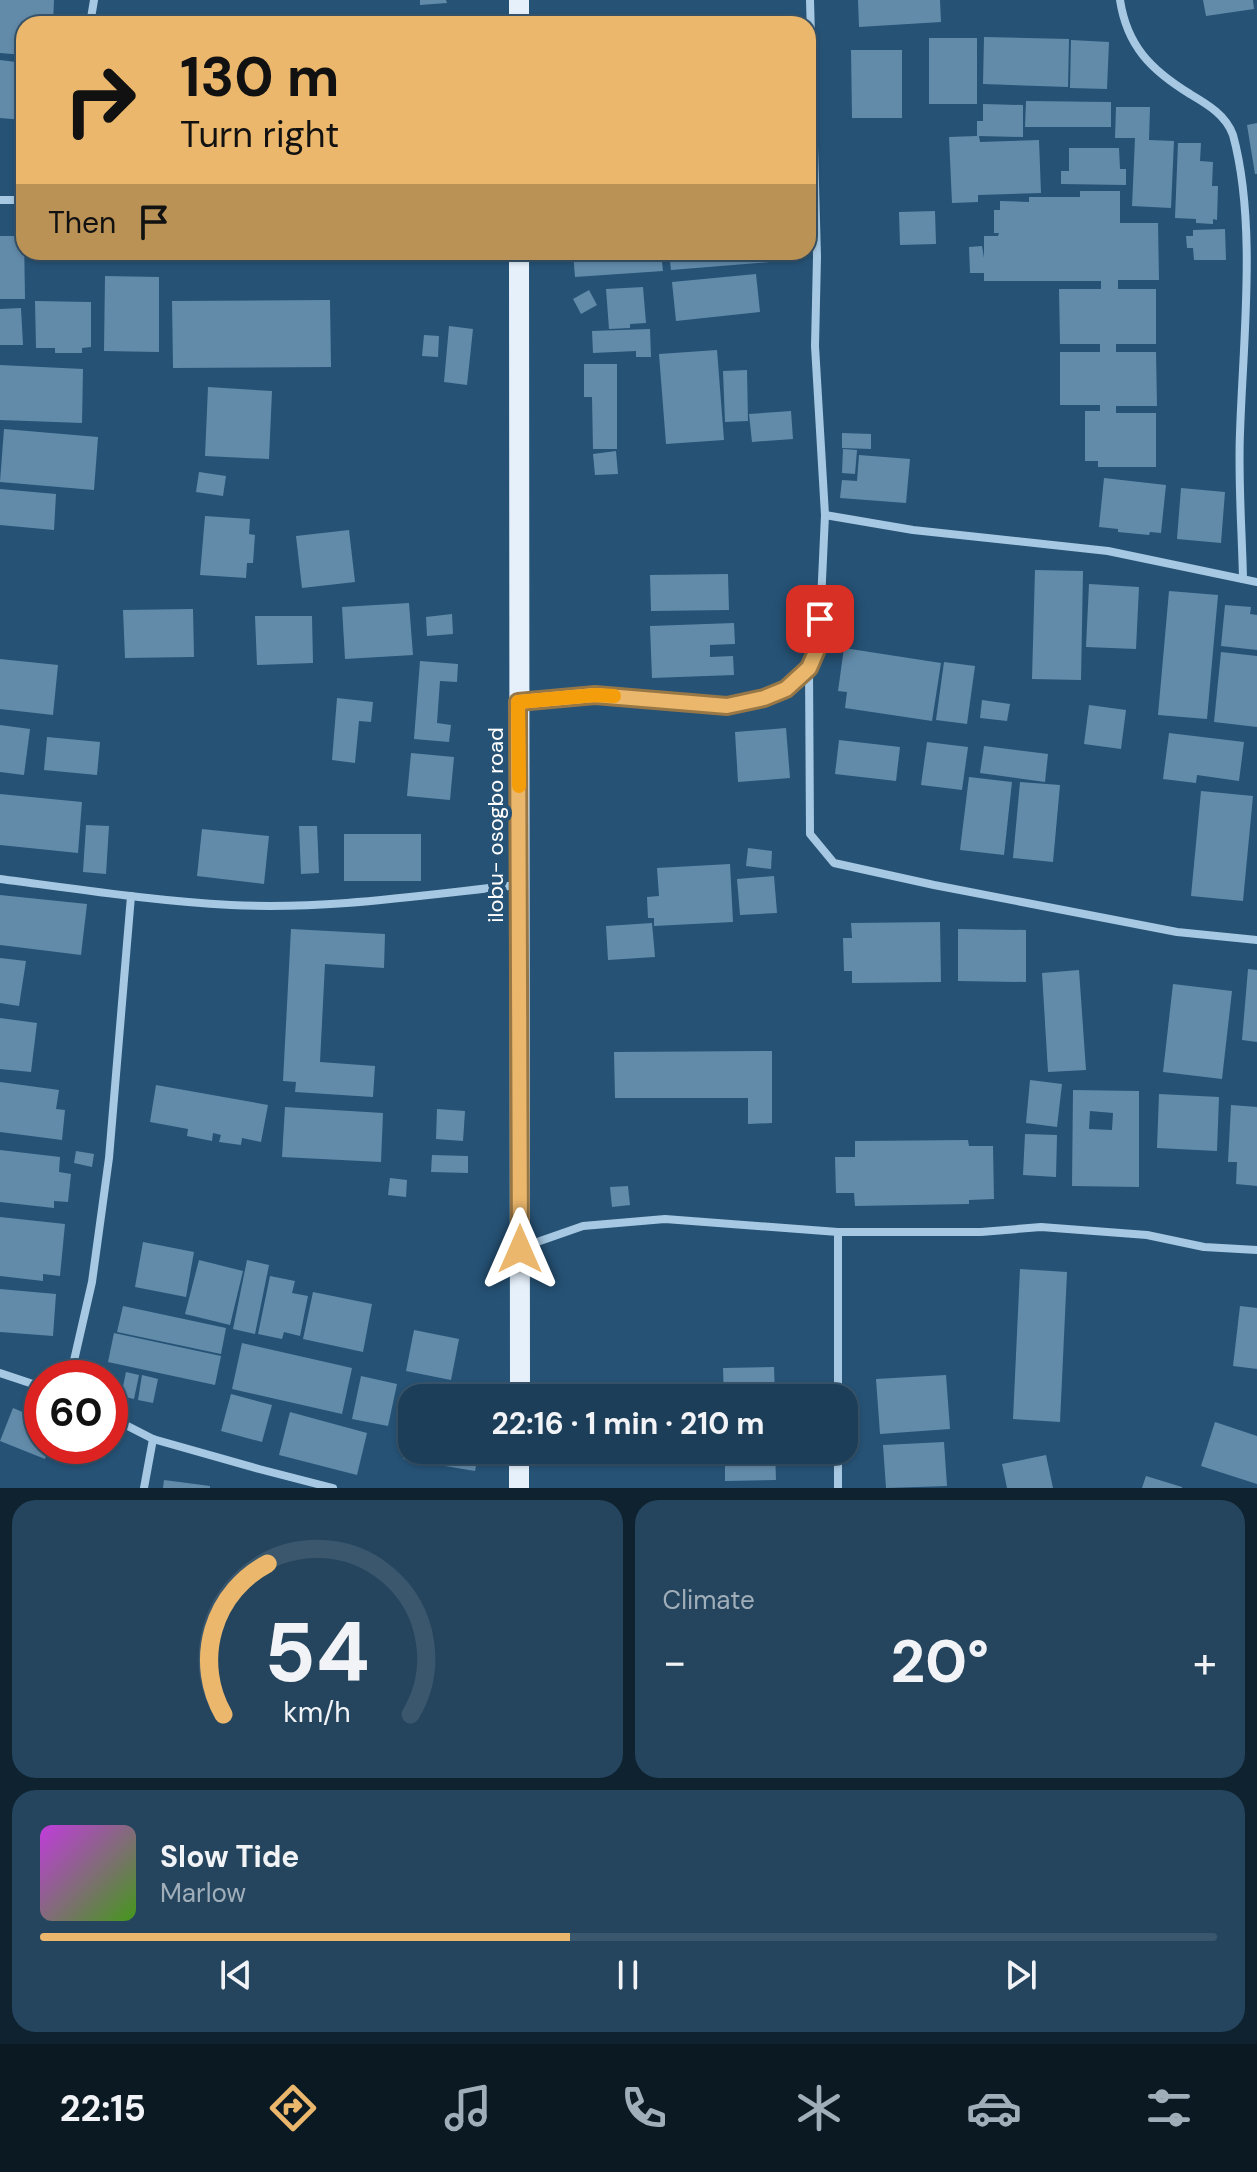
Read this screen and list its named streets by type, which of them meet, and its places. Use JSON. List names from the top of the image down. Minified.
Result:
{"streets":{"main road":["ilobu- osogbo road"]},"page":{"turn":["130 m","Turn right"],"then":"Then","limit":"60","trip":"22:16 · 1 min · 210 m","tile":"Climate","heat":["−","20°","+"],"song":["Slow Tide","Marlow"],"tabs":"22:15","gauge":["54","km/h"]}}
